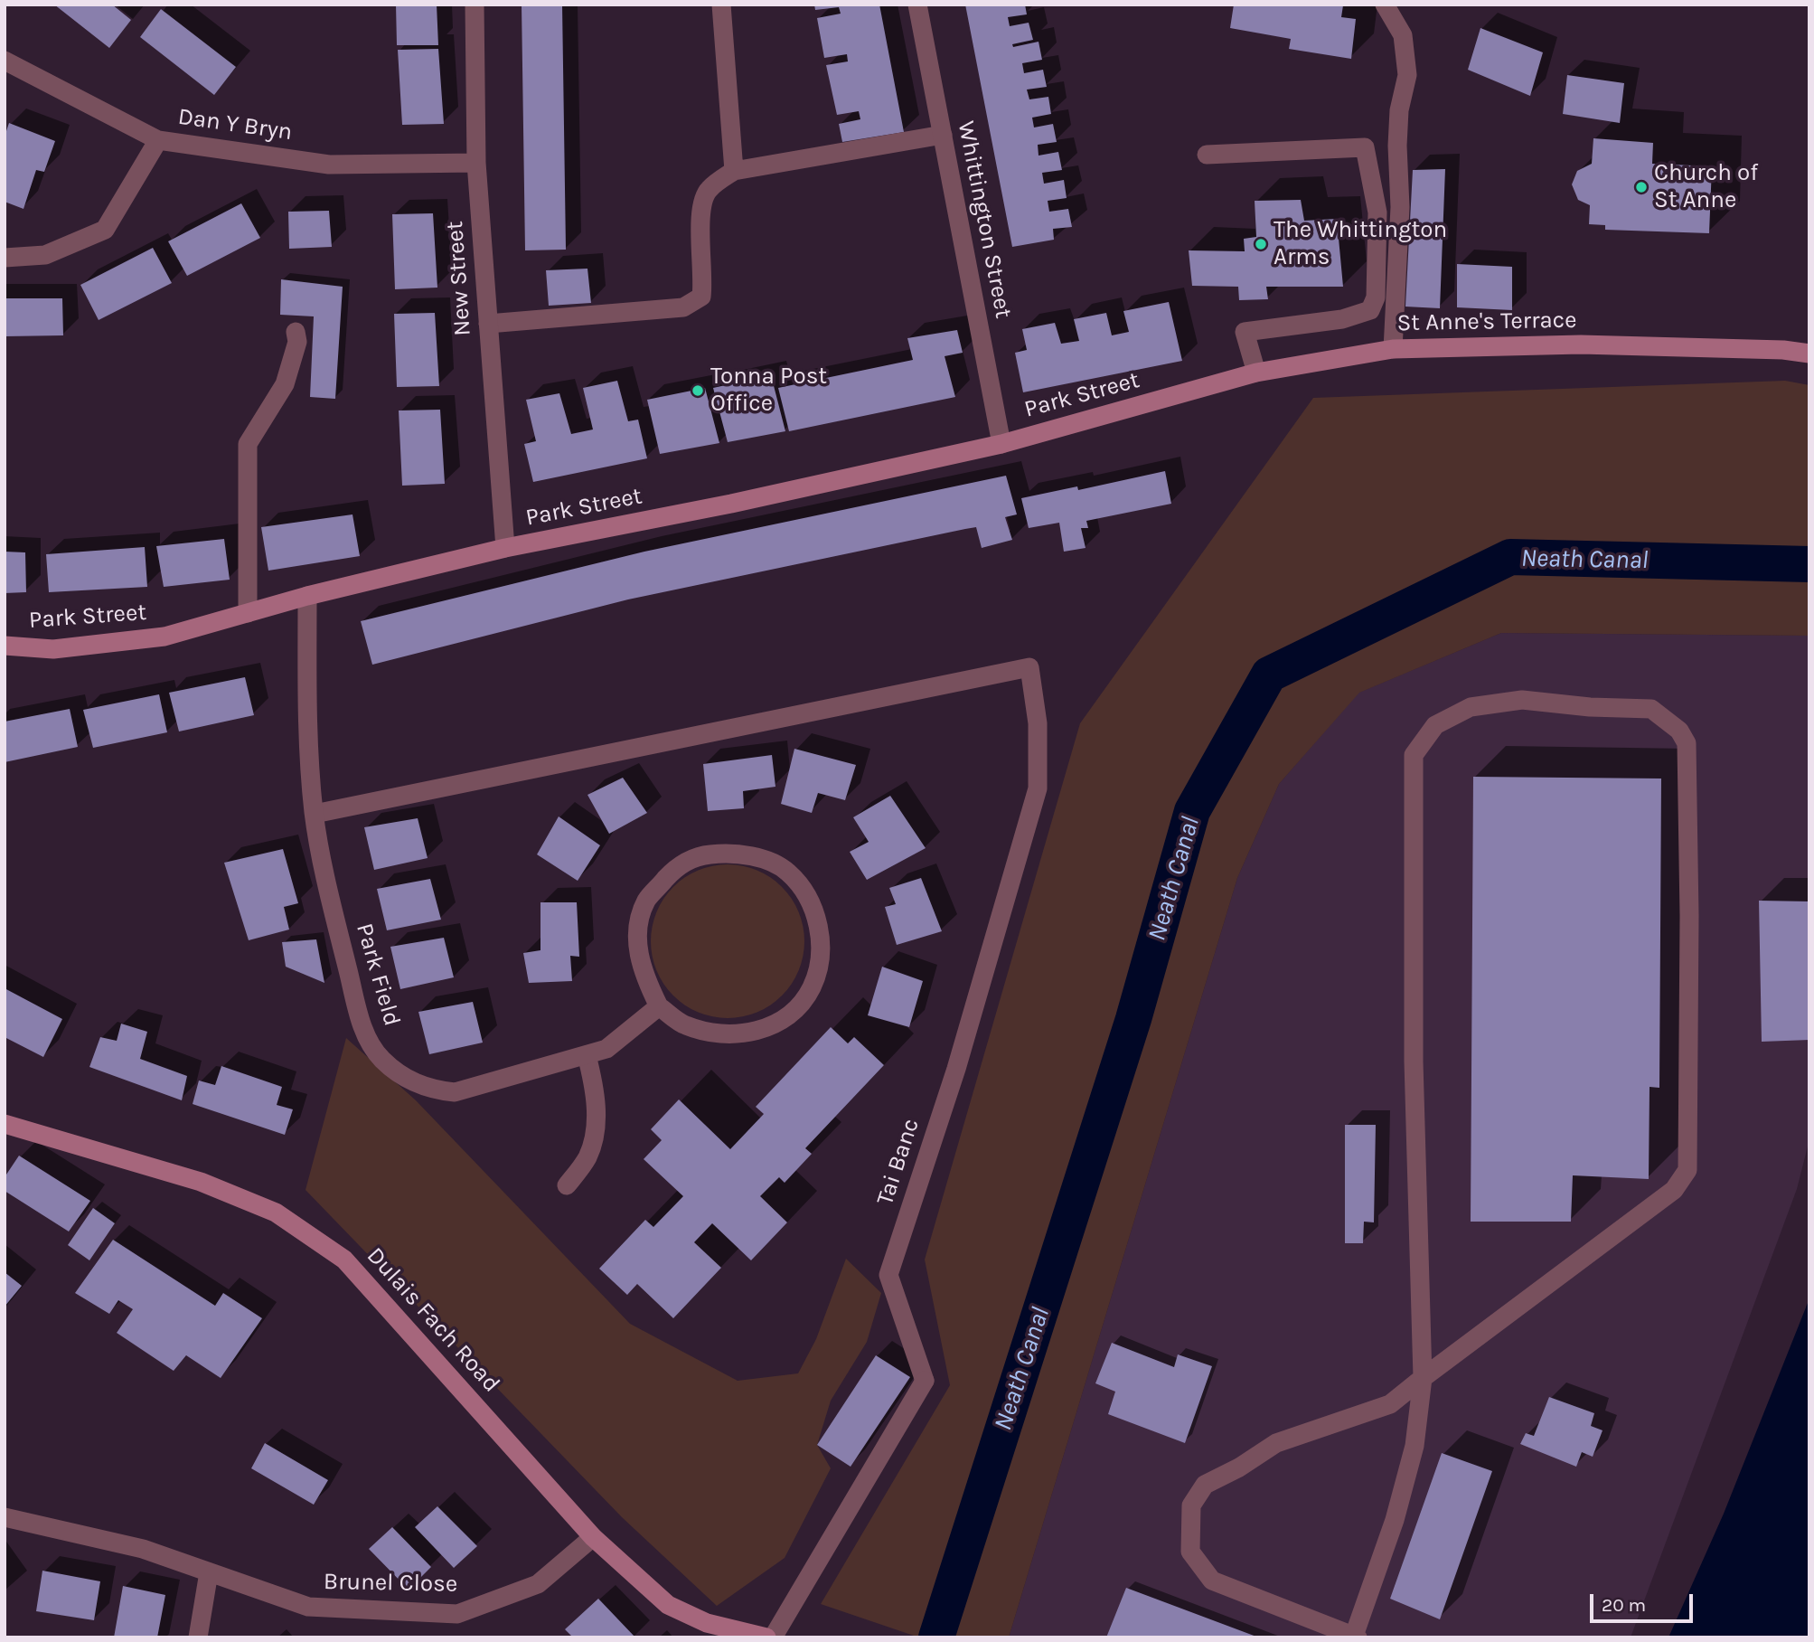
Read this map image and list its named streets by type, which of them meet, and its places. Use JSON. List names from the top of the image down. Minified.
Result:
{"streets":{"main road":["St Anne's Terrace","Park Street","Dulais Fach Road"],"street":["Dan Y Bryn","Whittington Street","New Street","Park Field","Tai Banc","Brunel Close"]},"crossings":[["Dan Y Bryn","New Street"],["Whittington Street","Park Street"],["New Street","Park Street"],["St Anne's Terrace","Park Street"],["Park Street","Park Field"],["Park Field","Tai Banc"],["Dulais Fach Road","Brunel Close"]],"water":["Neath Canal"],"places":["Church of St Anne","The Whittington Arms","Tonna Post Office"],"scale_bar":"20 m"}
